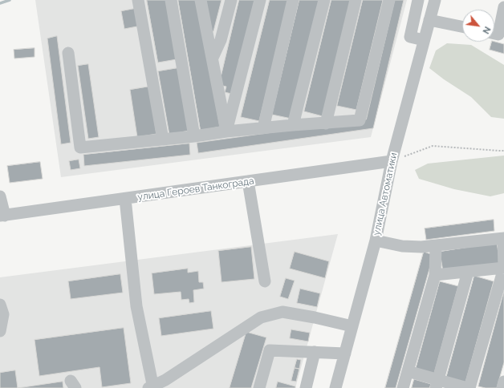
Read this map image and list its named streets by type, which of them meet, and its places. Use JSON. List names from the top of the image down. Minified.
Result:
{"streets":{"street":["улица Героев Танкограда","улица Автоматики"]},"crossings":[["улица Героев Танкограда","улица Автоматики"]],"north":"bottom right"}
